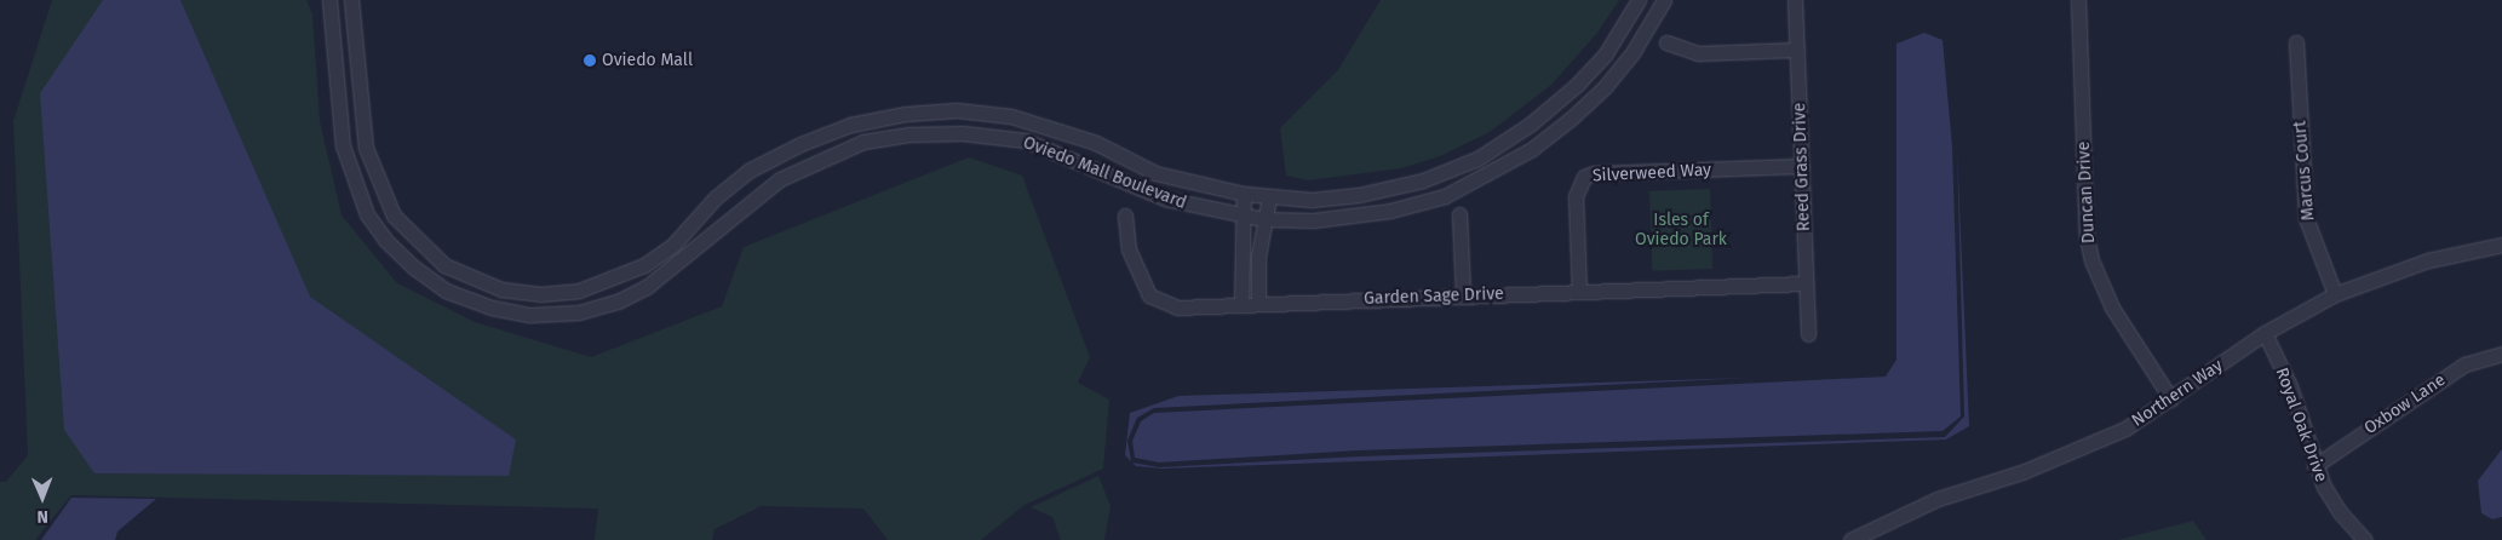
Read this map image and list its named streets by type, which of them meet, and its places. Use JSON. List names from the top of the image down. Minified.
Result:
{"streets":{"street":["Reed Grass Drive","Marcus Court","Oviedo Mall Boulevard","Silverweed Way","Duncan Drive","Garden Sage Drive","Northern Way","Oxbow Lane","Royal Oak Drive"]},"crossings":[["Reed Grass Drive","Silverweed Way"],["Reed Grass Drive","Garden Sage Drive"],["Marcus Court","Northern Way"],["Silverweed Way","Garden Sage Drive"],["Duncan Drive","Northern Way"],["Northern Way","Royal Oak Drive"],["Oxbow Lane","Royal Oak Drive"]],"parks":["Isles of Oviedo Park"],"places":["Oviedo Mall"],"north":"bottom"}
